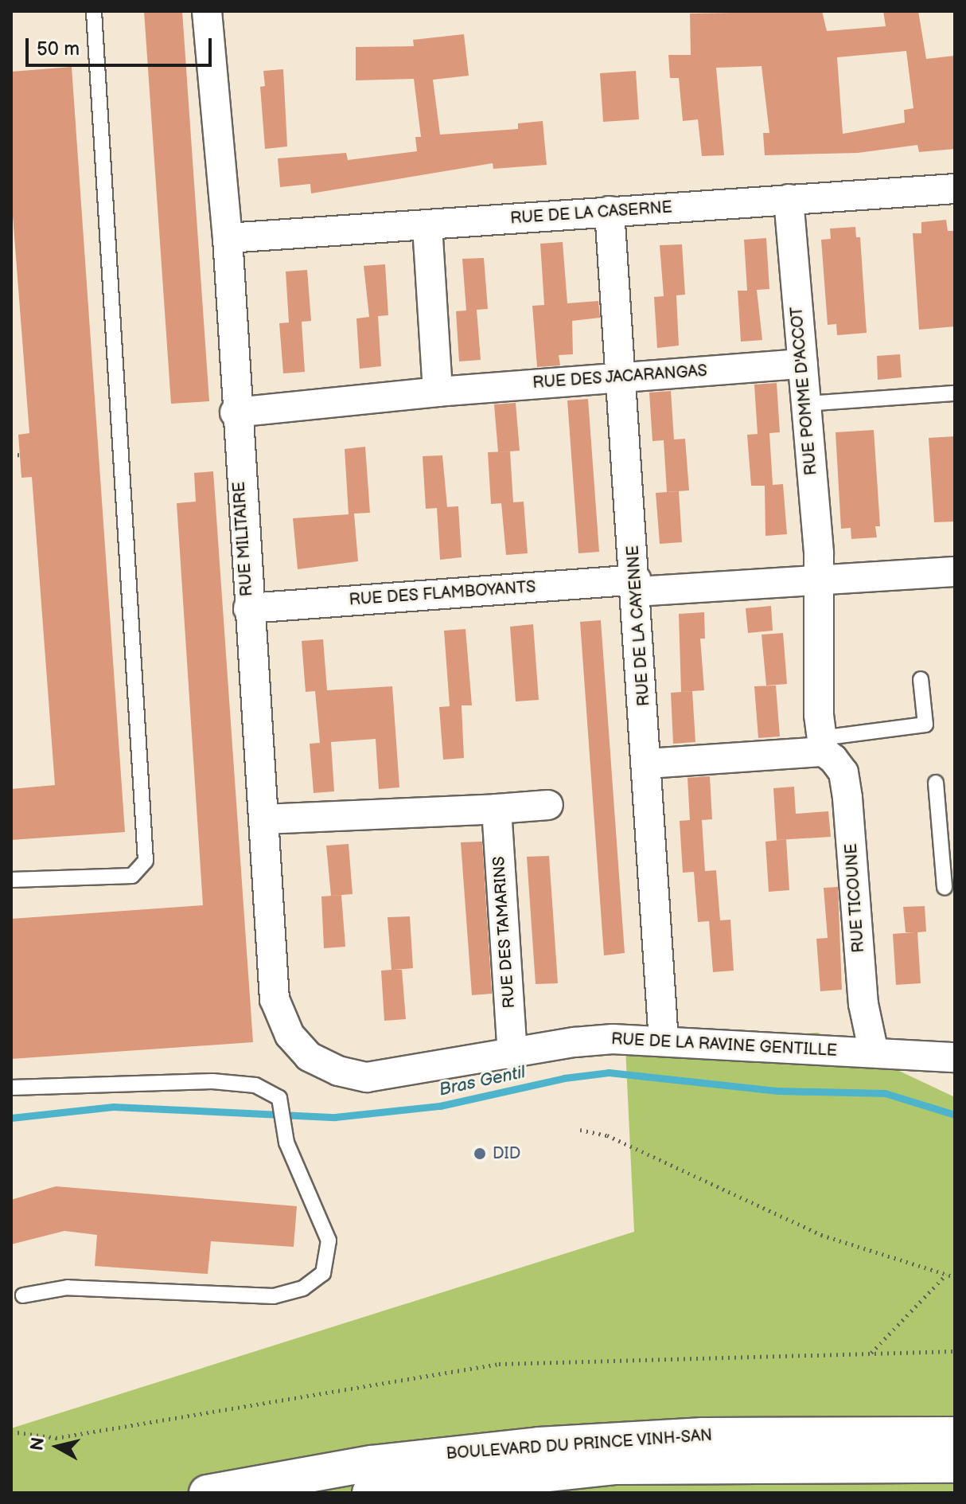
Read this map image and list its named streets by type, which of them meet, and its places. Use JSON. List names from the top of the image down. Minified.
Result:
{"streets":{"main road":["BOULEVARD DU PRINCE VINH-SAN"],"street":["RUE DE LA CASERNE","RUE DES JACARANGAS","RUE POMME D'ACCOT","RUE MILITAIRE","RUE DES FLAMBOYANTS","RUE DE LA CAYENNE","RUE TICOUNE","RUE DES TAMARINS","RUE DE LA RAVINE GENTILLE"]},"crossings":[["RUE DE LA CASERNE","RUE POMME D'ACCOT"],["RUE DE LA CASERNE","RUE MILITAIRE"],["RUE DE LA CASERNE","RUE DE LA CAYENNE"],["RUE DES JACARANGAS","RUE POMME D'ACCOT"],["RUE DES JACARANGAS","RUE MILITAIRE"],["RUE DES JACARANGAS","RUE DE LA CAYENNE"],["RUE POMME D'ACCOT","RUE DES FLAMBOYANTS"],["RUE MILITAIRE","RUE DES FLAMBOYANTS"],["RUE MILITAIRE","RUE DE LA RAVINE GENTILLE"],["RUE DES FLAMBOYANTS","RUE DE LA CAYENNE"],["RUE DE LA CAYENNE","RUE DE LA RAVINE GENTILLE"],["RUE TICOUNE","RUE DE LA RAVINE GENTILLE"],["RUE DES TAMARINS","RUE DE LA RAVINE GENTILLE"]],"water":["Bras Gentil"],"places":["DID"],"scale_bar":"50 m","north":"left"}
